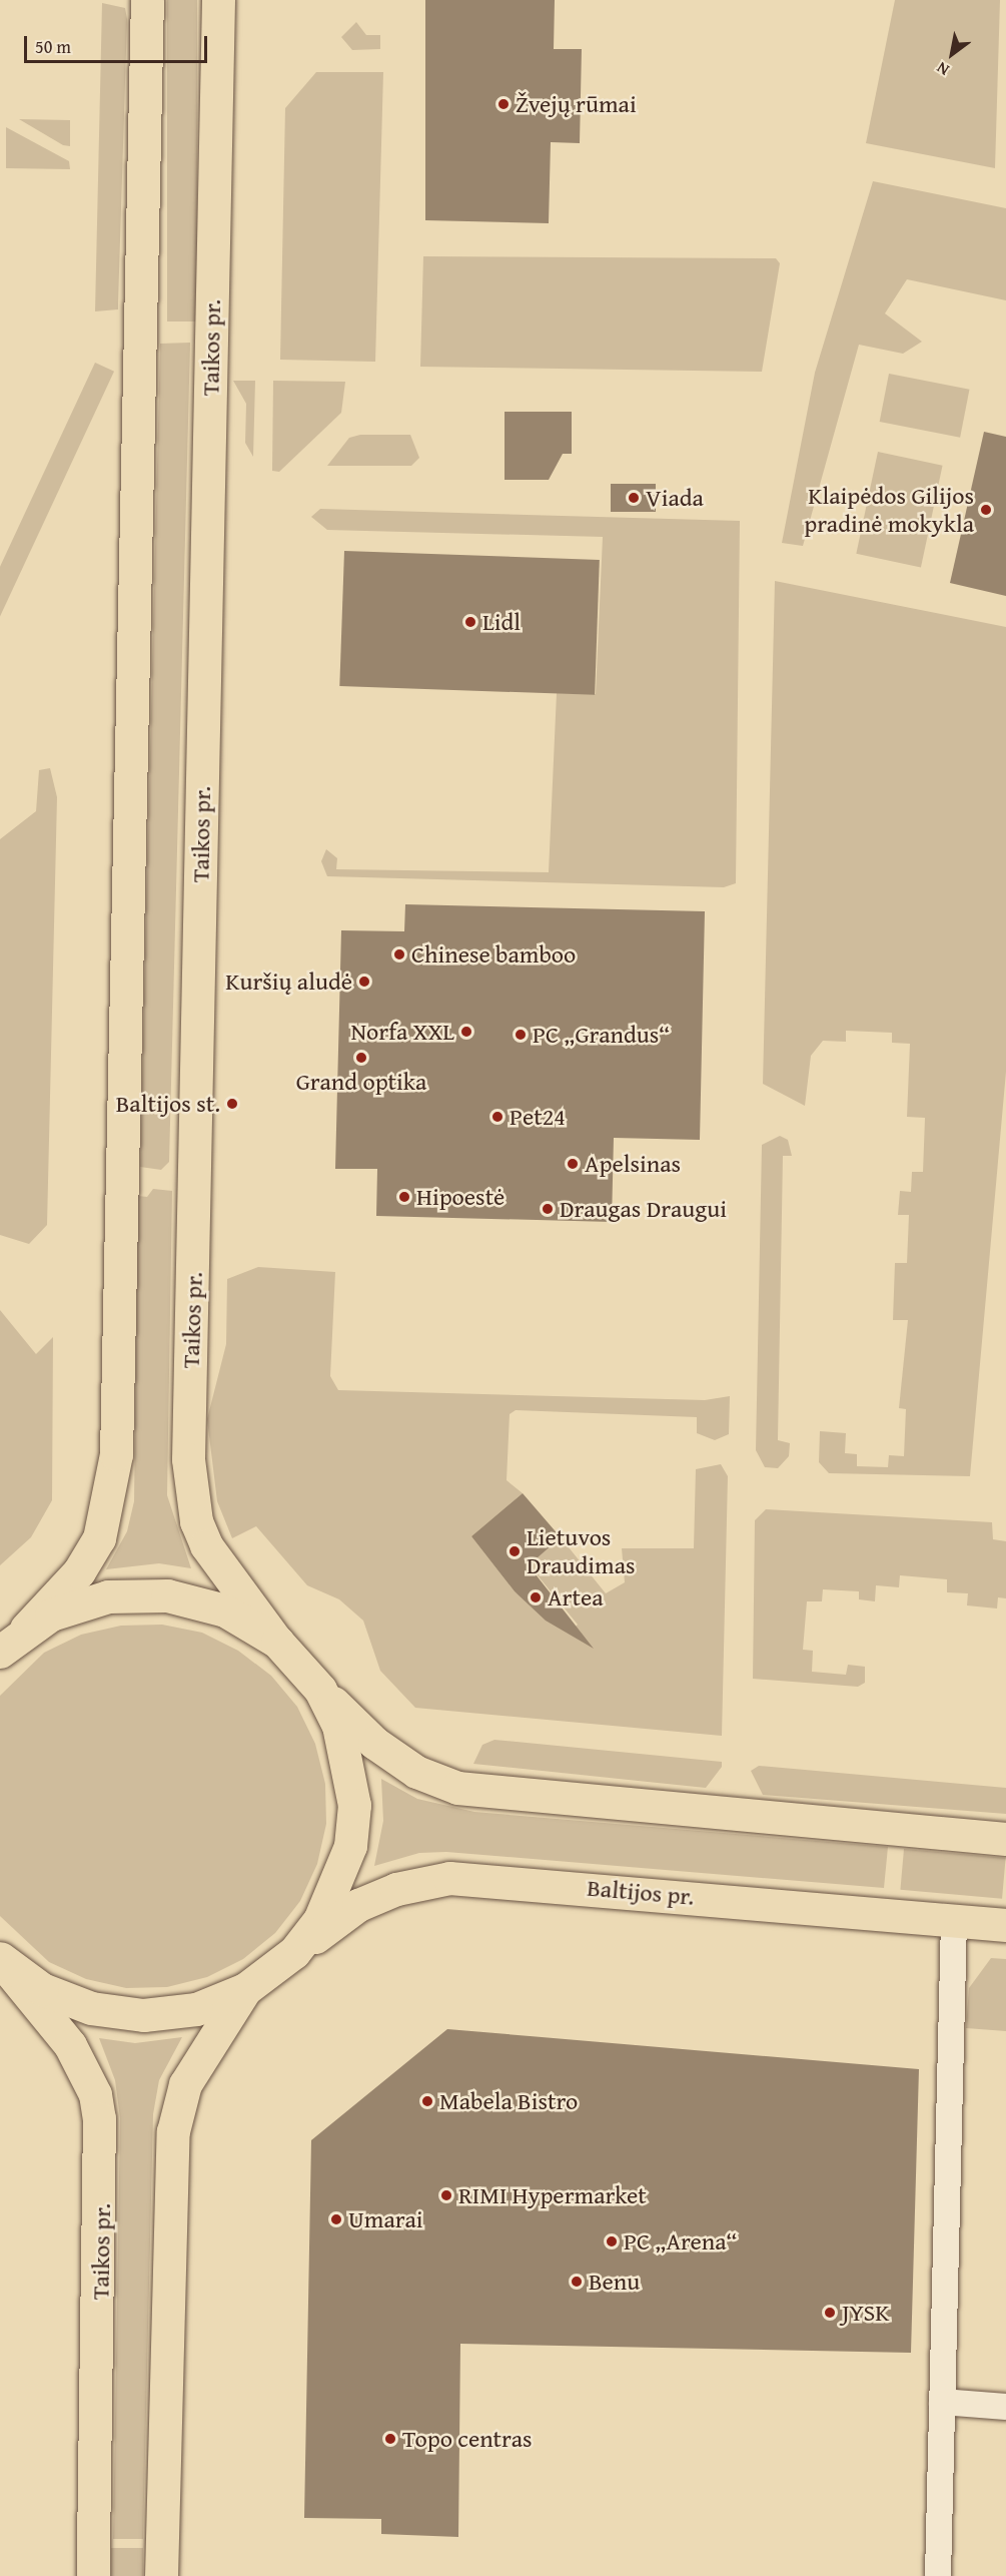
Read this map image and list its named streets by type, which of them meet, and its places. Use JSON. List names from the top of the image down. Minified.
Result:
{"streets":{"main road":["Taikos pr.","Baltijos pr."]},"places":["Žvejų rūmai","Viada","Klaipėdos Gilijos pradinė mokykla","Lidl","Chinese bamboo","Kuršių aludė","Norfa XXL","PC „Grandus“","Grand optika","Baltijos st.","Pet24","Apelsinas","Hipoestė","Draugas Draugui","Lietuvos Draudimas","Artea","Mabela Bistro","RIMI Hypermarket","Umarai","PC „Arena“","Benu","JYSK","Topo centras"],"scale_bar":"50 m","north":"bottom left"}
